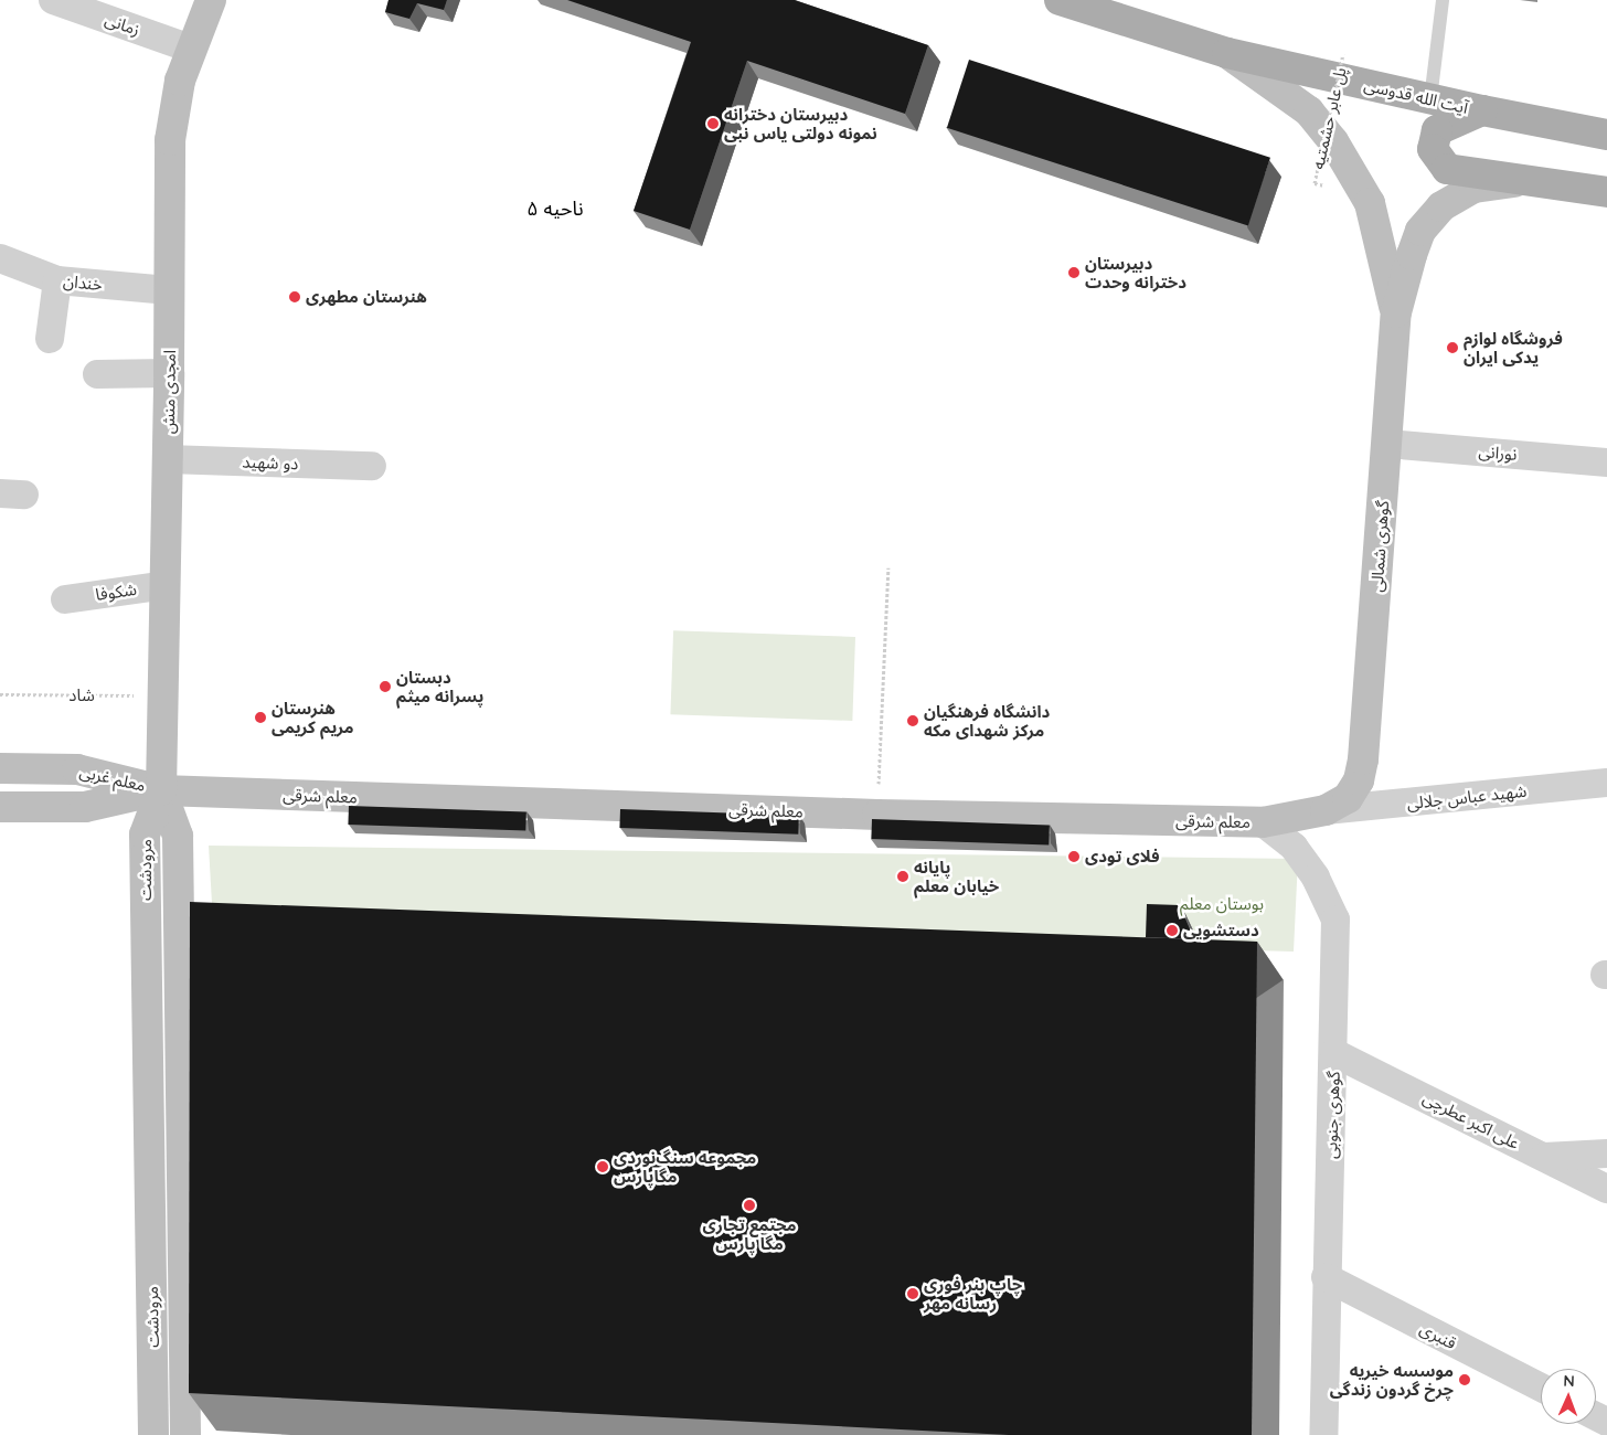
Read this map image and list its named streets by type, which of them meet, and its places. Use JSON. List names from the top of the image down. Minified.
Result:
{"streets":{"main road":["آیت الله قدوسی","امجدی منش","گوهری شمالی","معلم غربی","معلم شرقی","مرودشت"],"street":["زمانی","خندان","نورانی","دو شهید","شکوفا","شهید عباس جلالی","گوهری جنوبی","علی اکبر عطرچی","قنبری"],"path":["پل عابر حشمتیه","شاد"]},"crossings":[["زمانی","امجدی منش"],["آیت الله قدوسی","گوهری شمالی"],["خندان","امجدی منش"],["امجدی منش","دو شهید"],["امجدی منش","شکوفا"],["امجدی منش","شاد"],["امجدی منش","معلم غربی"],["امجدی منش","معلم شرقی"],["امجدی منش","مرودشت"],["نورانی","گوهری شمالی"],["گوهری شمالی","معلم شرقی"],["معلم غربی","معلم شرقی"],["معلم غربی","مرودشت"],["معلم شرقی","شهید عباس جلالی"],["معلم شرقی","مرودشت"],["معلم شرقی","گوهری جنوبی"],["گوهری جنوبی","علی اکبر عطرچی"],["گوهری جنوبی","قنبری"]],"districts":["ناحیه ۵"],"parks":["بوستان معلم"],"places":["دبیرستان دخترانه نمونه دولتی یاس نبی","دبیرستان دخترانه وحدت","هنرستان مطهری","فروشگاه لوازم یدکی ایران","دبستان پسرانه میثم","هنرستان مریم کریمی","دانشگاه فرهنگیان مرکز شهدای مکه","فلای تودی","پایانه خیابان معلم","دستشویی","مجموعه سنگ‌نوردی مگاپارس","مجتمع تجاری مگا پارس","چاپ بنر فوری رسانه مهر","موسسه خیریه چرخ گردون زندگی"],"north":"top"}
